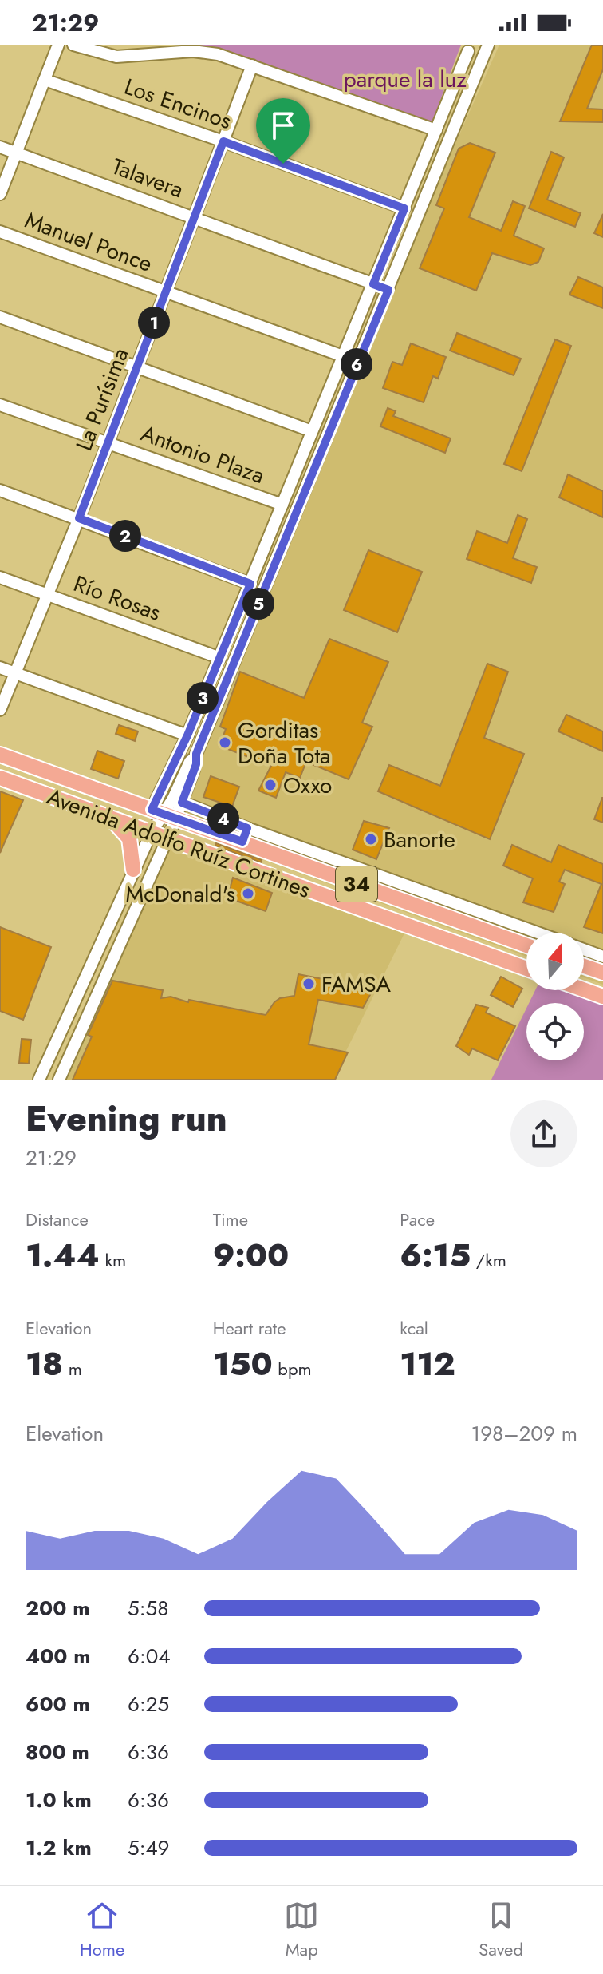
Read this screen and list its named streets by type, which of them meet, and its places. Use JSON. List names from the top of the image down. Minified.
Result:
{"streets":{"main road":["Avenida Adolfo Ruíz Cortines","34"],"street":["Los Encinos","Talavera","Manuel Ponce","La Purísima","Antonio Plaza","Río Rosas"]},"crossings":[["Los Encinos","La Purísima"],["Talavera","La Purísima"],["Manuel Ponce","La Purísima"],["La Purísima","Antonio Plaza"],["La Purísima","Río Rosas"]],"parks":["parque la luz"],"places":["Gorditas Doña Tota","Oxxo","Banorte","McDonald's","FAMSA"],"north":"top","page":{"status":"21:29","pins":["1","6","2","5","3","4"],"heading":["Evening run","21:29"],"stats":[["Distance","1.44 km"],["Time","9:00"],["Pace","6:15 /km"],["Elevation","18 m"],["Heart rate","150 bpm"],["kcal","112"]],"chart":["Elevation","198–209 m"],"list":[{"name":"200 m","note":"5:58"},{"name":"400 m","note":"6:04"},{"name":"600 m","note":"6:25"},{"name":"800 m","note":"6:36"},{"name":"1.0 km","note":"6:36"},{"name":"1.2 km","note":"5:49"}],"tabs":["Home","Map","Saved"]}}
